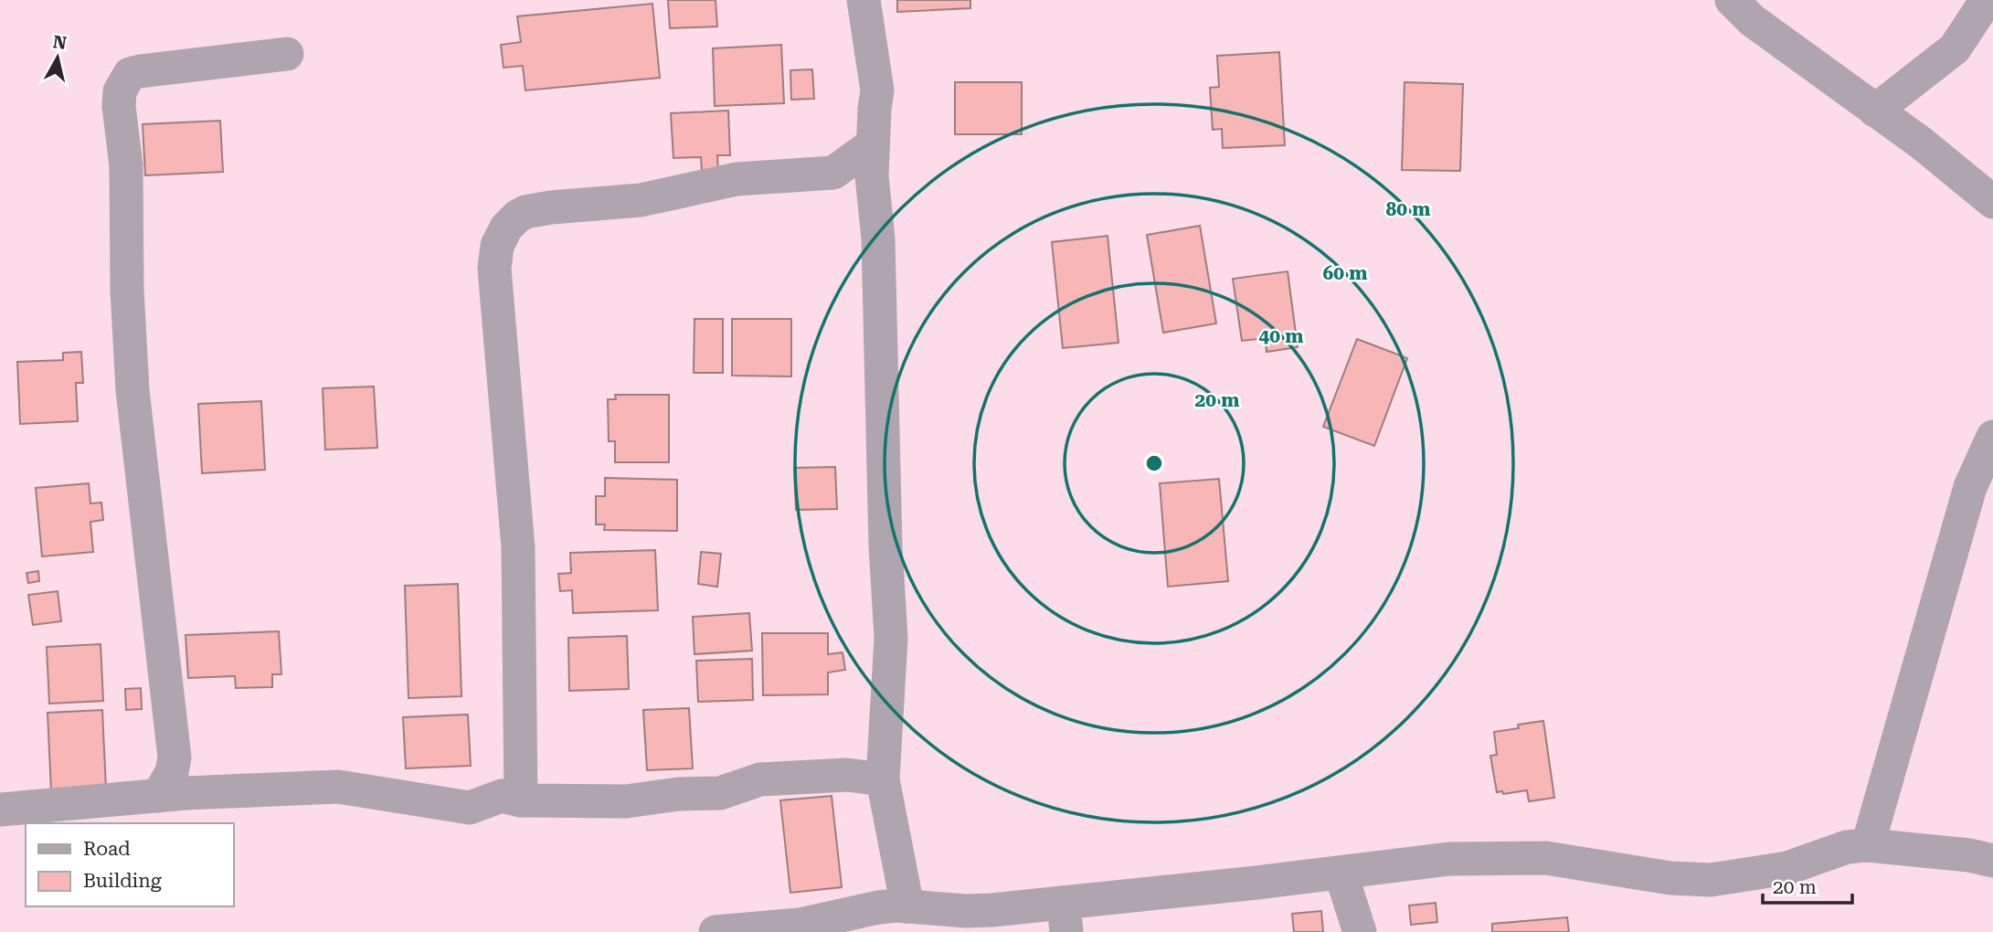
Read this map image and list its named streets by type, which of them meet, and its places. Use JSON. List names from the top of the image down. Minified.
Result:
{"legend":["Road","Building"],"scale_bar":"20 m","north":"top","rings":["80 m","60 m","40 m","20 m"]}
